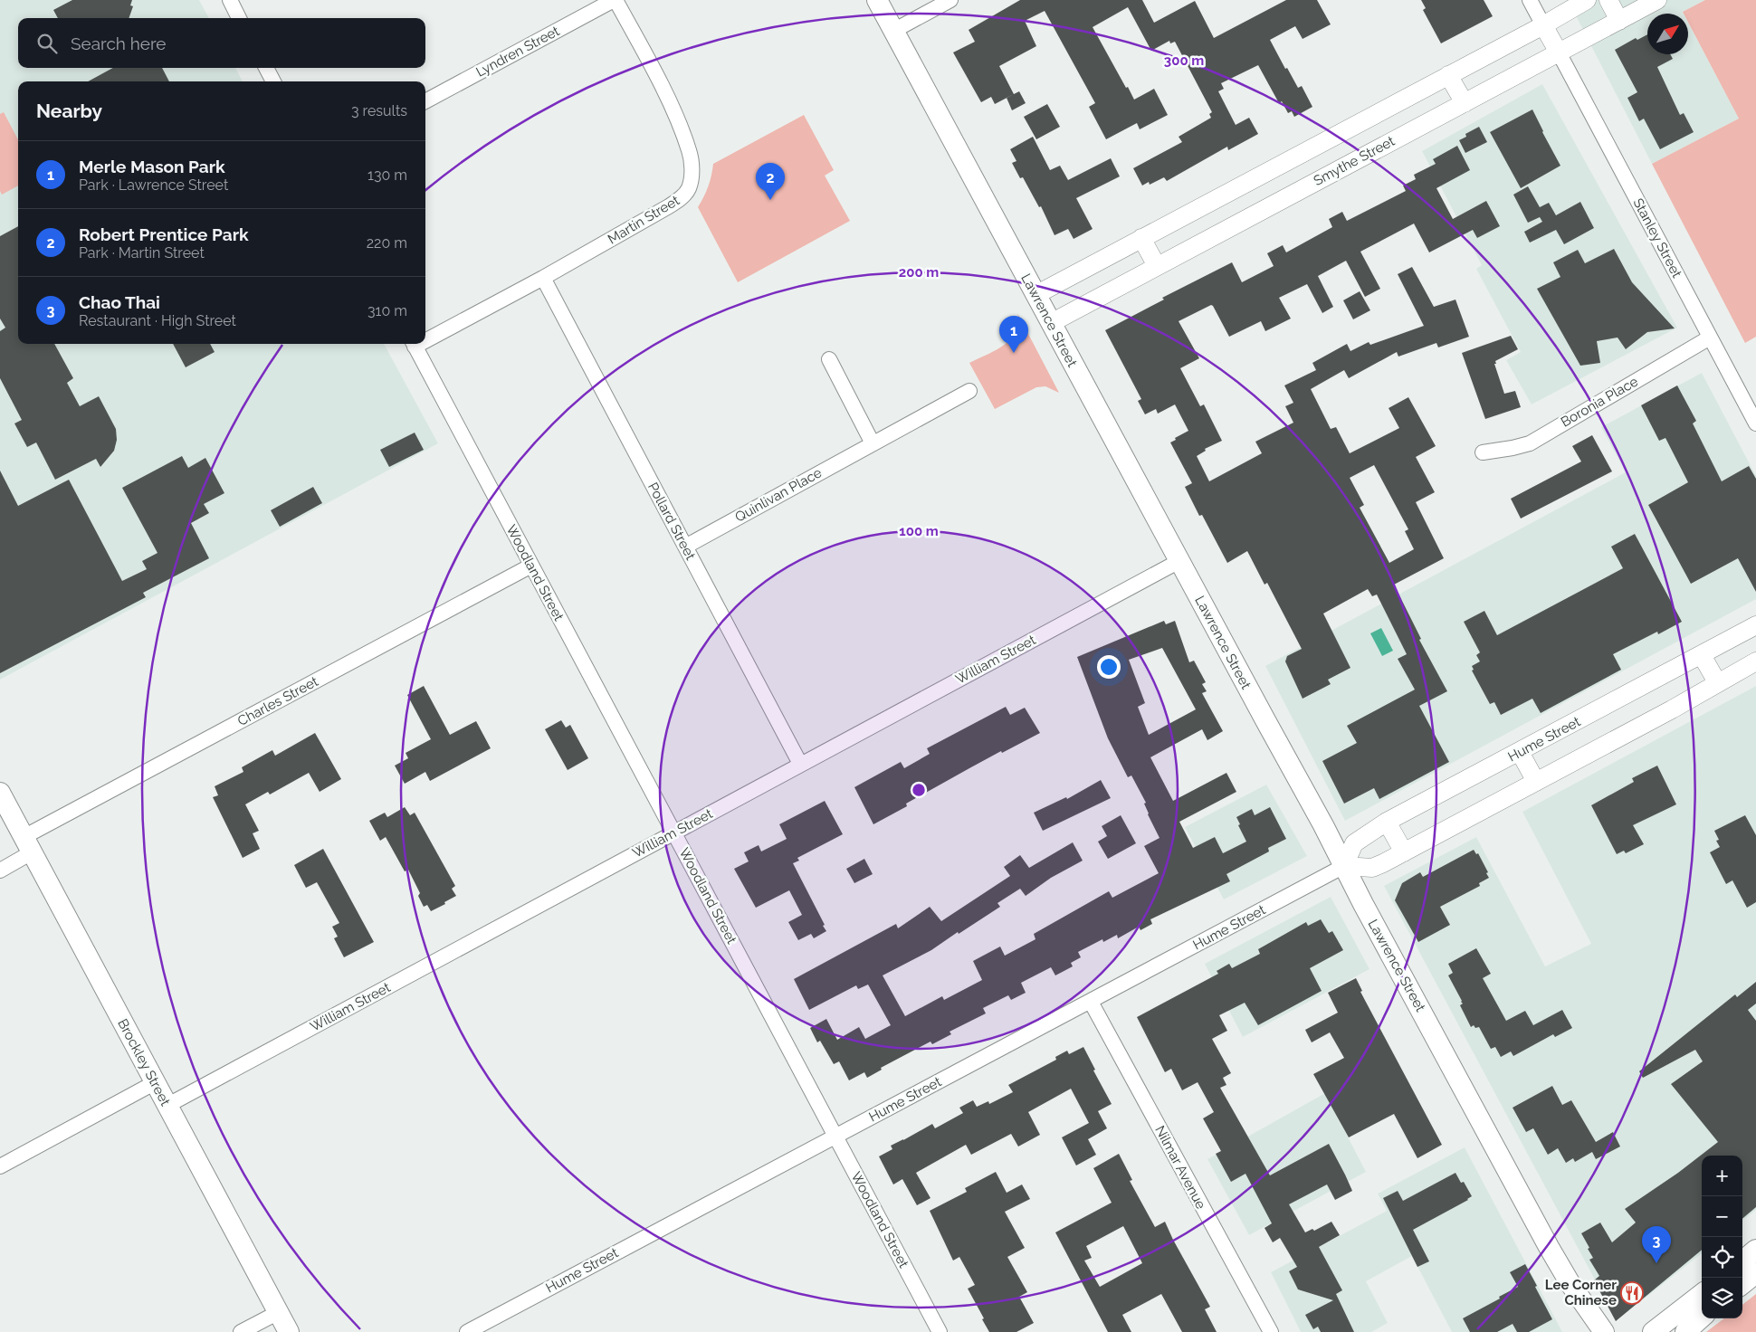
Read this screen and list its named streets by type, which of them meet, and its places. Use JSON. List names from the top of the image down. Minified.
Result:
{"streets":{"main road":["Lawrence Street","Brockley Street"],"street":["Lyndren Street","Smythe Street","Martin Street","Stanley Street","Boronia Place","Quinlivan Place","Pollard Street","Woodland Street","William Street","Charles Street","Hume Street","Nilmar Avenue"]},"crossings":[["Lyndren Street","Martin Street"],["Smythe Street","Stanley Street"],["Smythe Street","Lawrence Street"],["Martin Street","Pollard Street"],["Stanley Street","Boronia Place"],["Lawrence Street","William Street"],["Lawrence Street","Hume Street"],["Quinlivan Place","Pollard Street"],["Pollard Street","William Street"],["Woodland Street","William Street"],["Woodland Street","Charles Street"],["Woodland Street","Hume Street"],["William Street","Brockley Street"],["Charles Street","Brockley Street"],["Hume Street","Nilmar Avenue"]],"places":{"restaurant":["Lee Corner Chinese"]},"north":"top right","page":{"search":"Search here","heading":["Nearby","3 results"],"list":[{"mark":"1","name":"Merle Mason Park","note":"Park · Lawrence Street","value":"130 m"},{"mark":"2","name":"Robert Prentice Park","note":"Park · Martin Street","value":"220 m"},{"mark":"3","name":"Chao Thai","note":"Restaurant · High Street","value":"310 m"}],"pins":["2","1","3"],"map_buttons":["+","−"]},"rings":["300 m","200 m","100 m"]}
